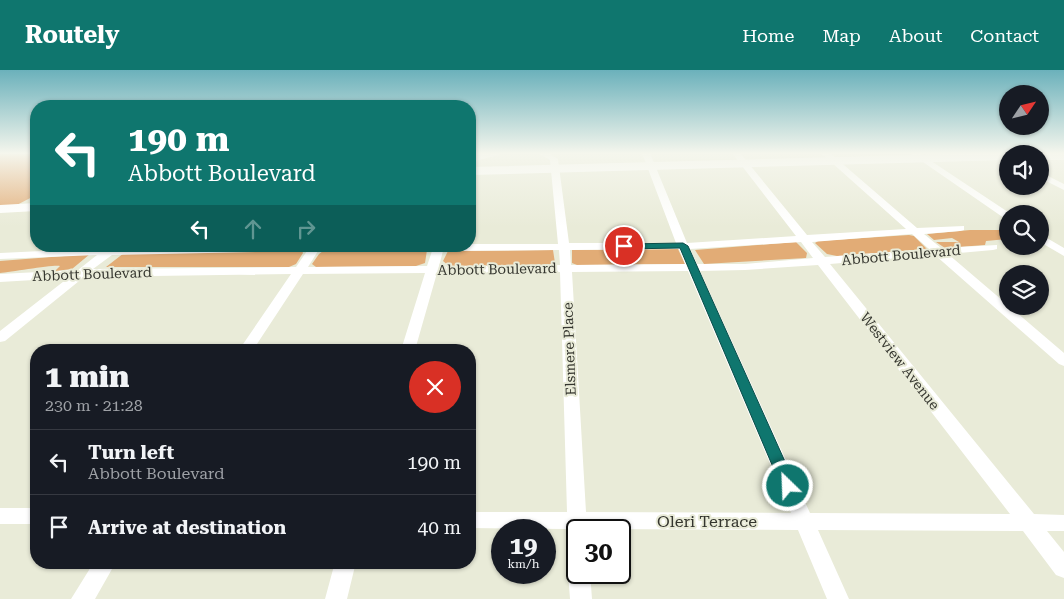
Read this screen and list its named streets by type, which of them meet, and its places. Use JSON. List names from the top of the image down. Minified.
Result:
{"streets":{"street":["Abbott Boulevard","Elsmere Place","Westview Avenue","Oleri Terrace"]},"crossings":[["Abbott Boulevard","Elsmere Place"],["Abbott Boulevard","Westview Avenue"],["Westview Avenue","Oleri Terrace"]],"north":"top right","page":{"header":"Routely","nav":["Home","Map","About","Contact"],"turn":["190 m","Abbott Boulevard"],"heading":["1 min","230 m · 21:28"],"list":[{"name":"Turn left","note":"Abbott Boulevard","value":"190 m"},{"name":"Arrive at destination","value":"40 m"}],"speed":"19 km/h","limit":"30"}}
